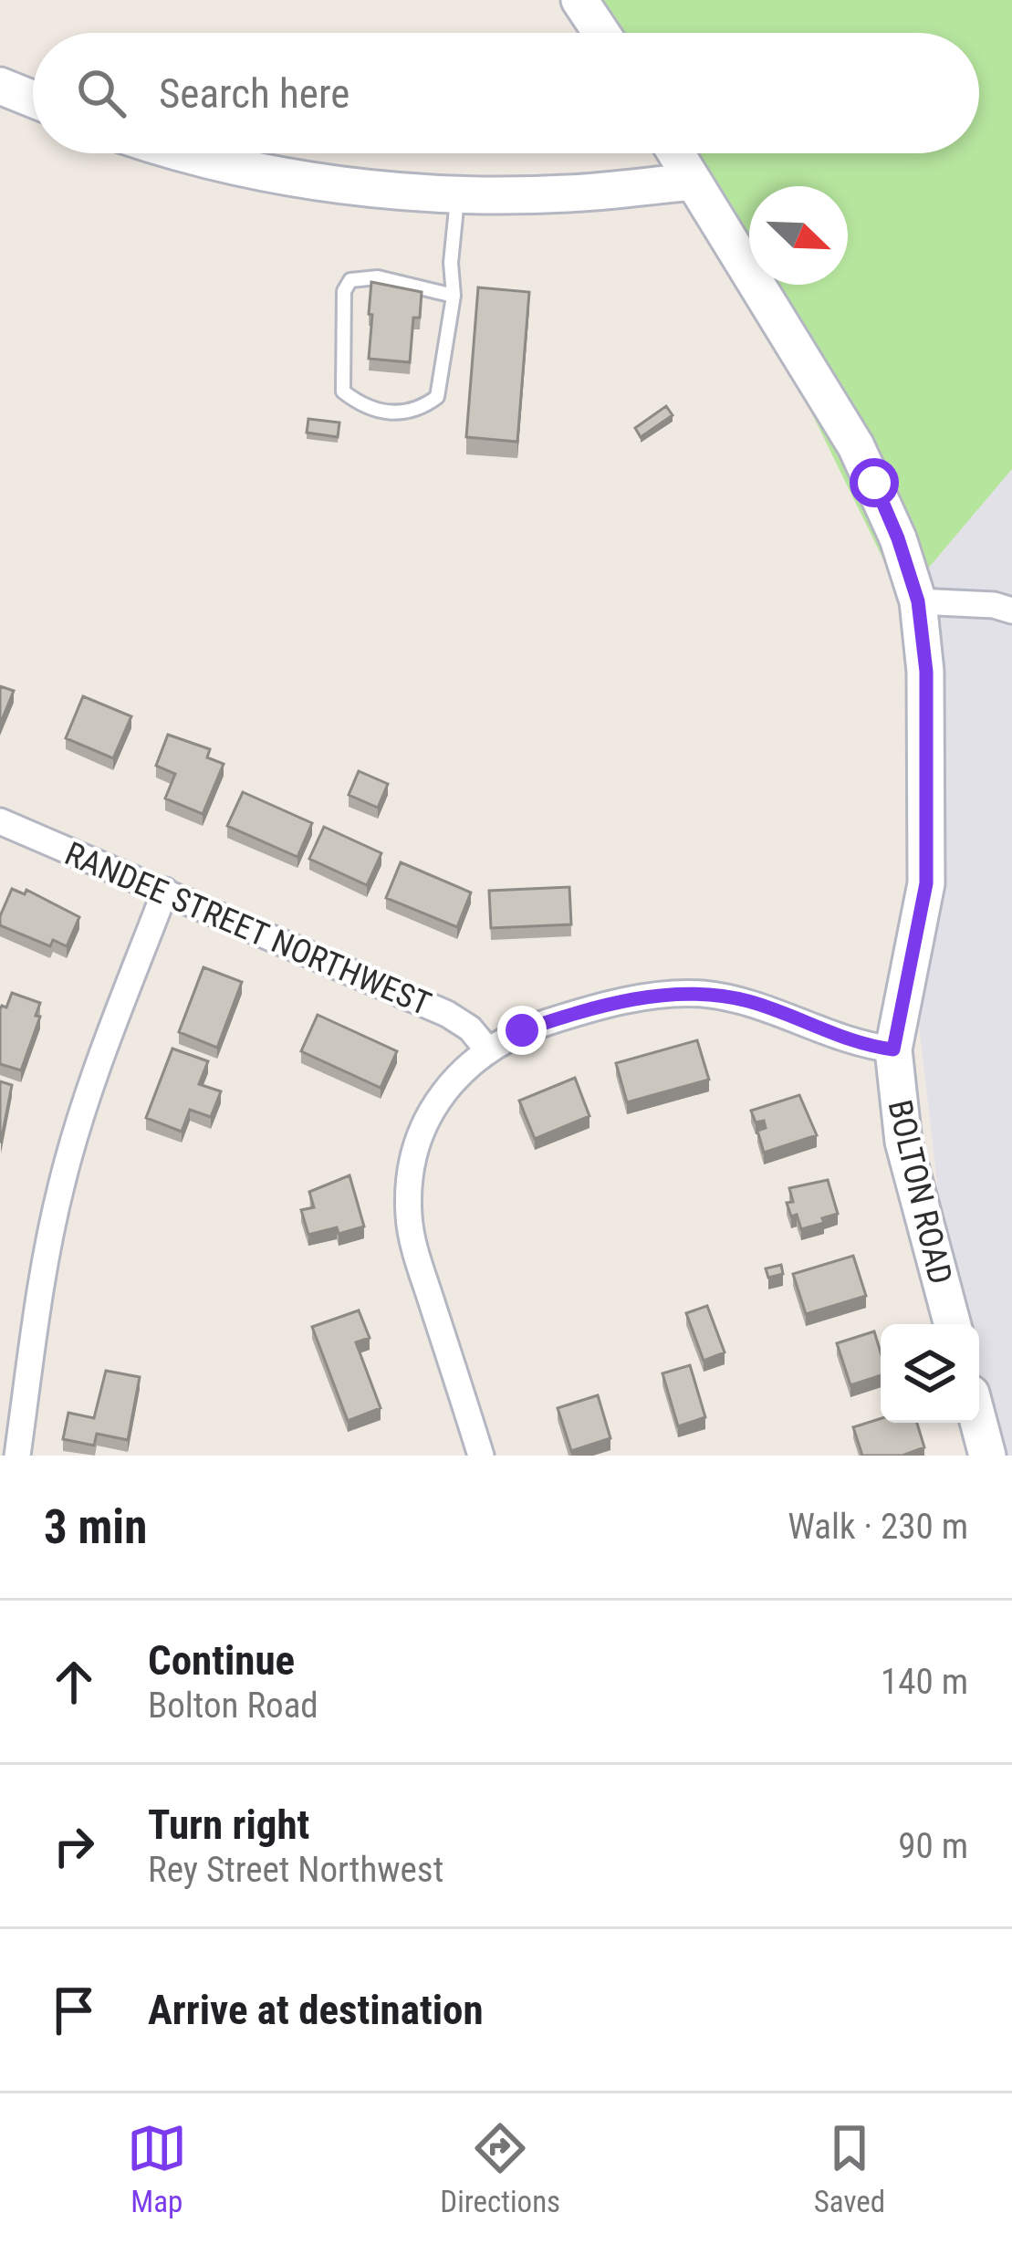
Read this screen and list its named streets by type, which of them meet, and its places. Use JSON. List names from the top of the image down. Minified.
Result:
{"streets":{"main road":["BOLTON ROAD"],"street":["RANDEE STREET NORTHWEST"]},"north":"bottom right","page":{"search":"Search here","heading":["3 min","Walk · 230 m"],"list":[["Continue","Bolton Road","140 m"],["Turn right","Rey Street Northwest","90 m"],"Arrive at destination"],"nav":["Map","Directions","Saved"]}}
